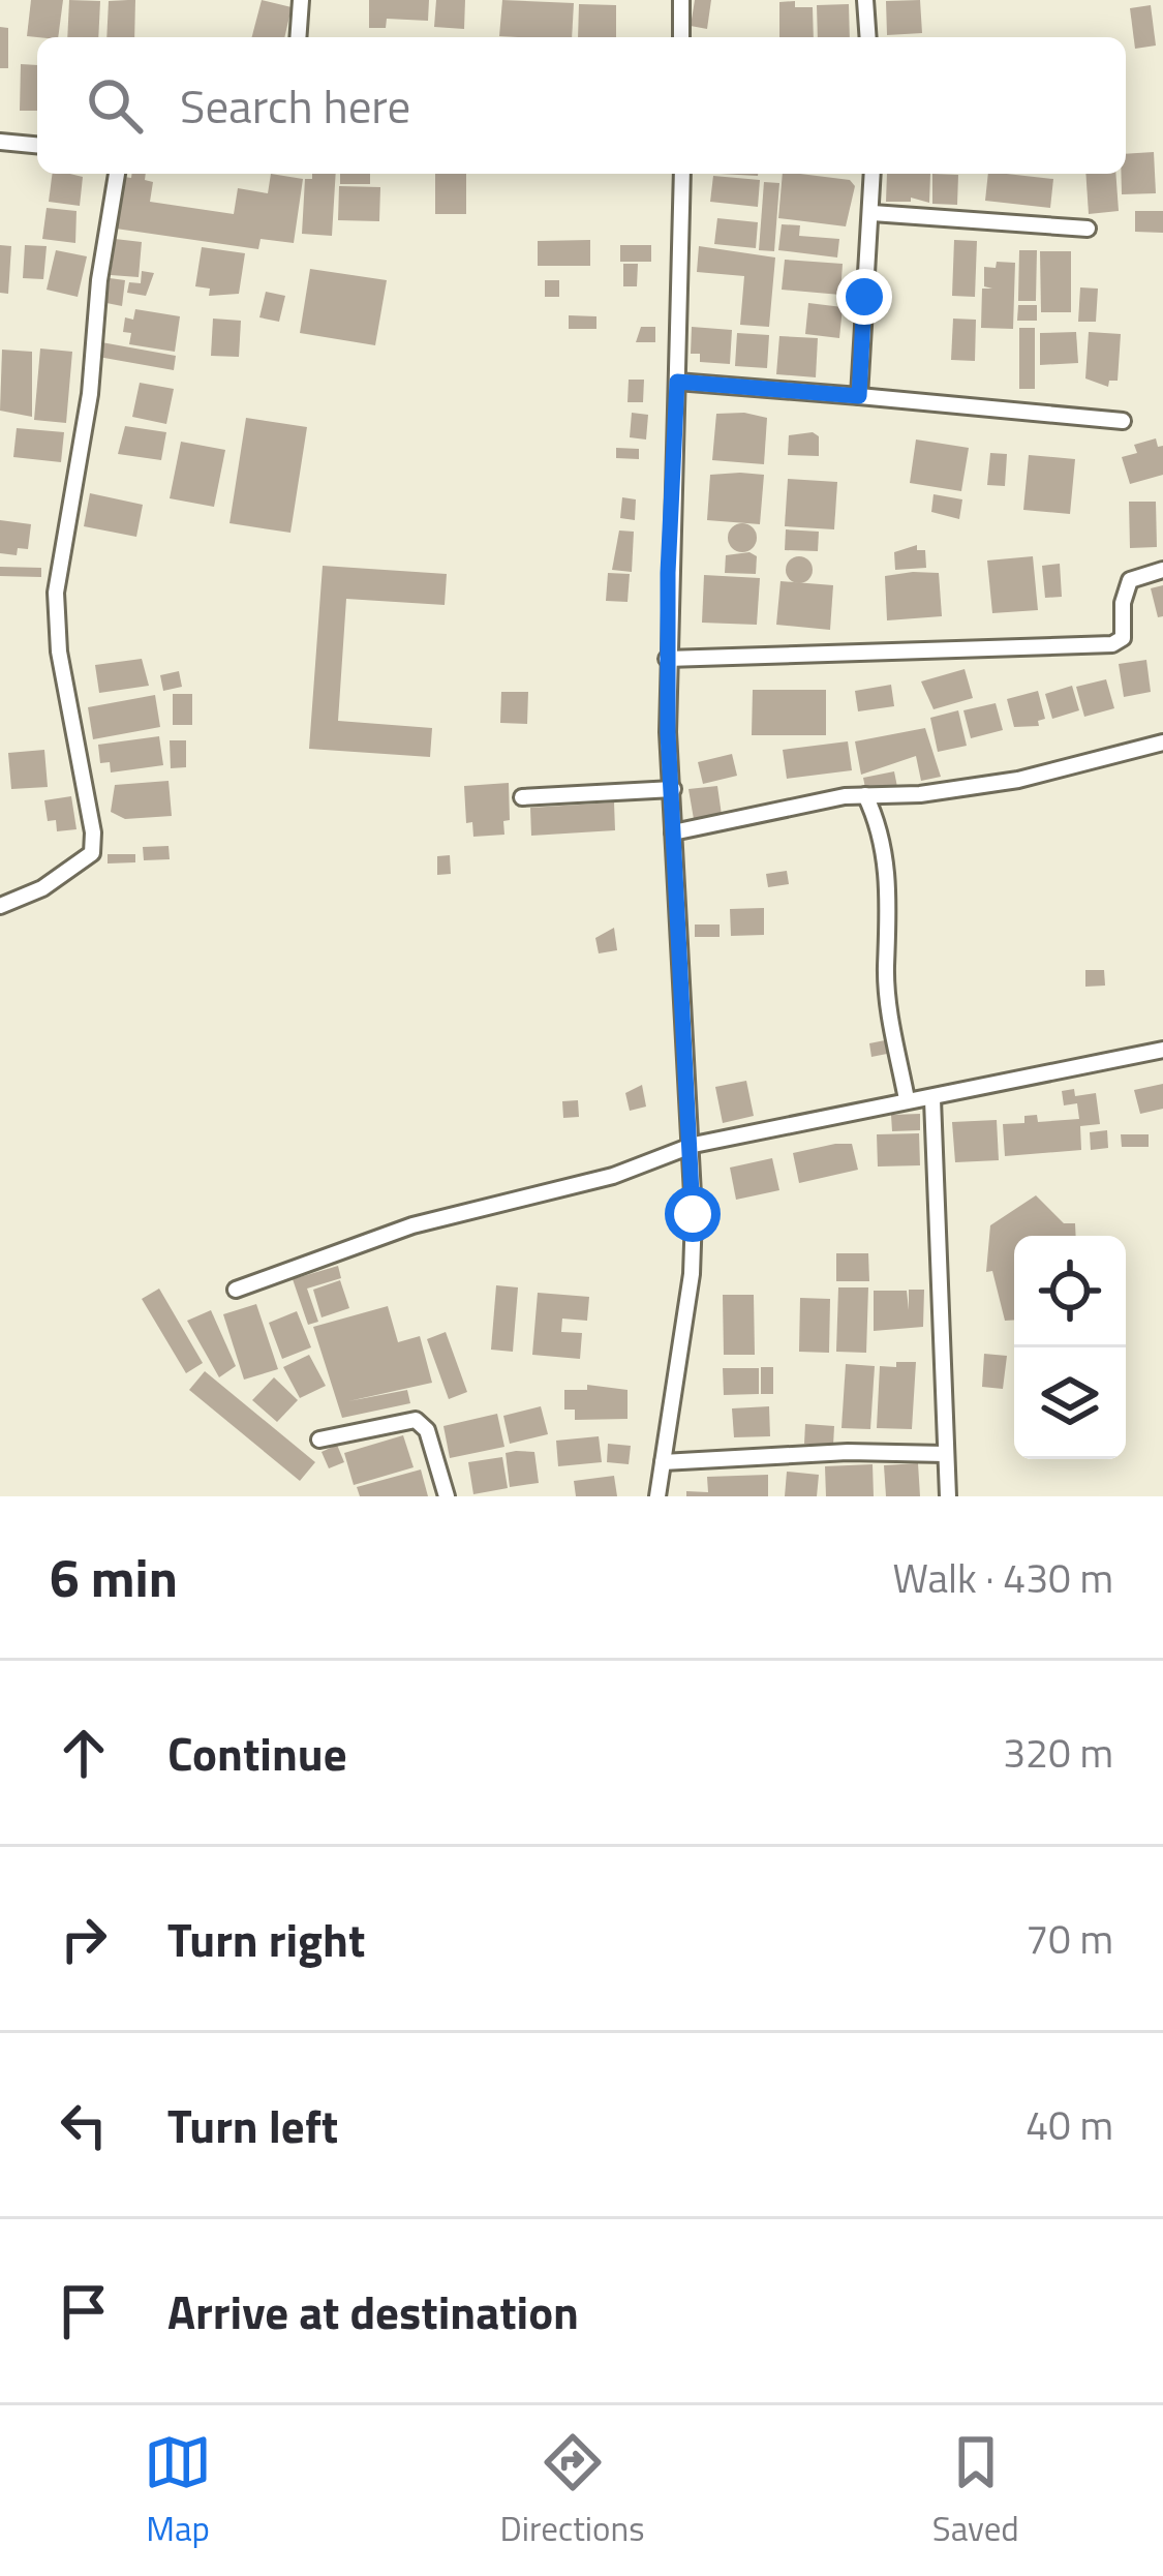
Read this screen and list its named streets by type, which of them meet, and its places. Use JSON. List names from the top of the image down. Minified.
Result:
{"page":{"search":"Search here","heading":["6 min","Walk · 430 m"],"list":[["Continue","320 m"],["Turn right","70 m"],["Turn left","40 m"],"Arrive at destination"],"nav":["Map","Directions","Saved"]}}
